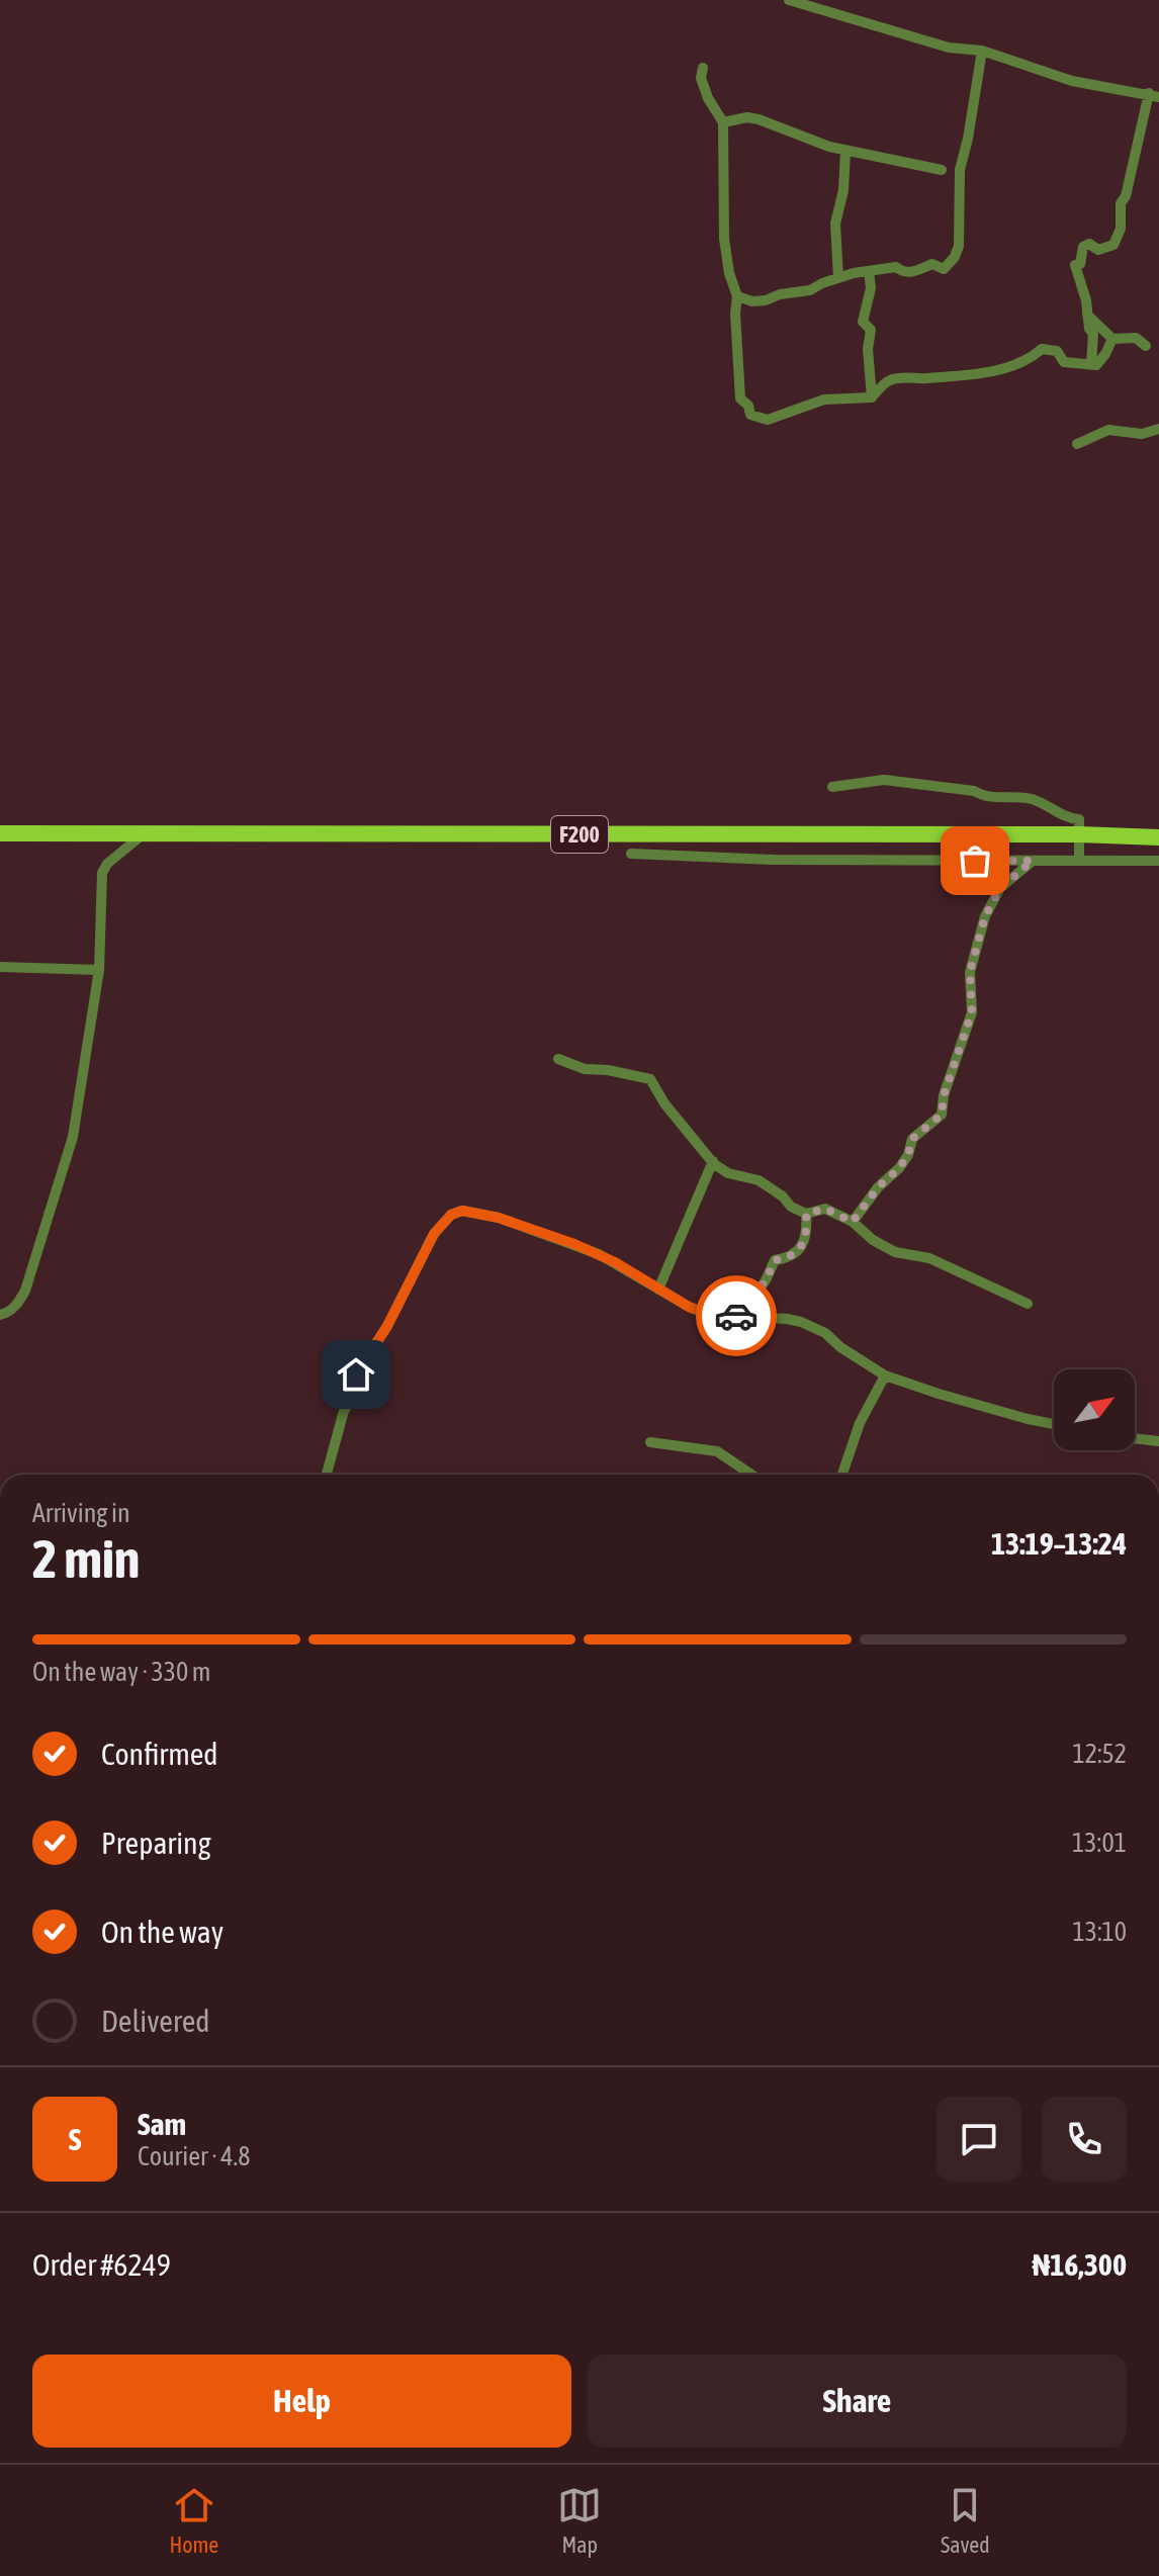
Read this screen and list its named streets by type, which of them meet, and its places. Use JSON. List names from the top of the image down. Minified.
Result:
{"streets":{"main road":["F200"]},"north":"top right","page":{"heading":["2 min","Arriving in","13:19–13:24"],"panel":["Sam","Courier · 4.8","Order #6249","₦16,300"],"bar":"On the way · 330 m","list":[["Confirmed","12:52"],["Preparing","13:01"],["On the way","13:10"],"Delivered"],"round":"S","buttons":["Help","Share"],"tabs":["Home","Map","Saved"]}}
